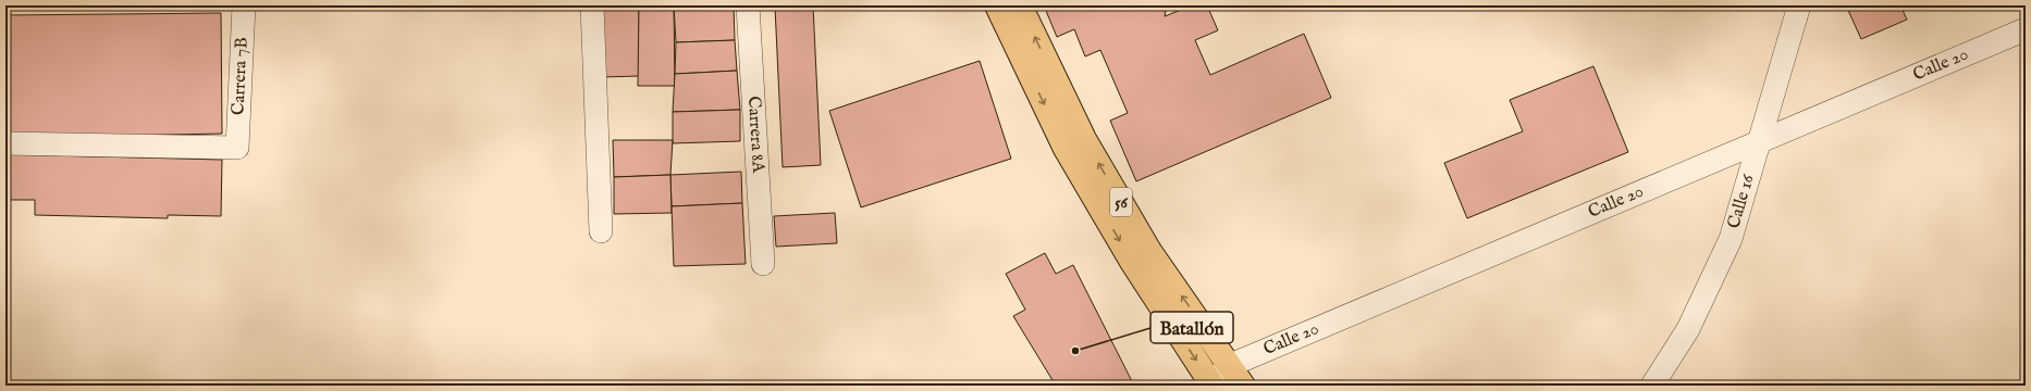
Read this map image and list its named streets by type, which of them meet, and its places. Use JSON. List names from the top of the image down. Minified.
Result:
{"streets":{"main road":["56"],"street":["Calle 20","Carrera 7B","Carrera 8A","Calle 16"]},"crossings":[["Calle 20","56"],["Calle 20","Calle 16"]],"places":["Batallón"]}
